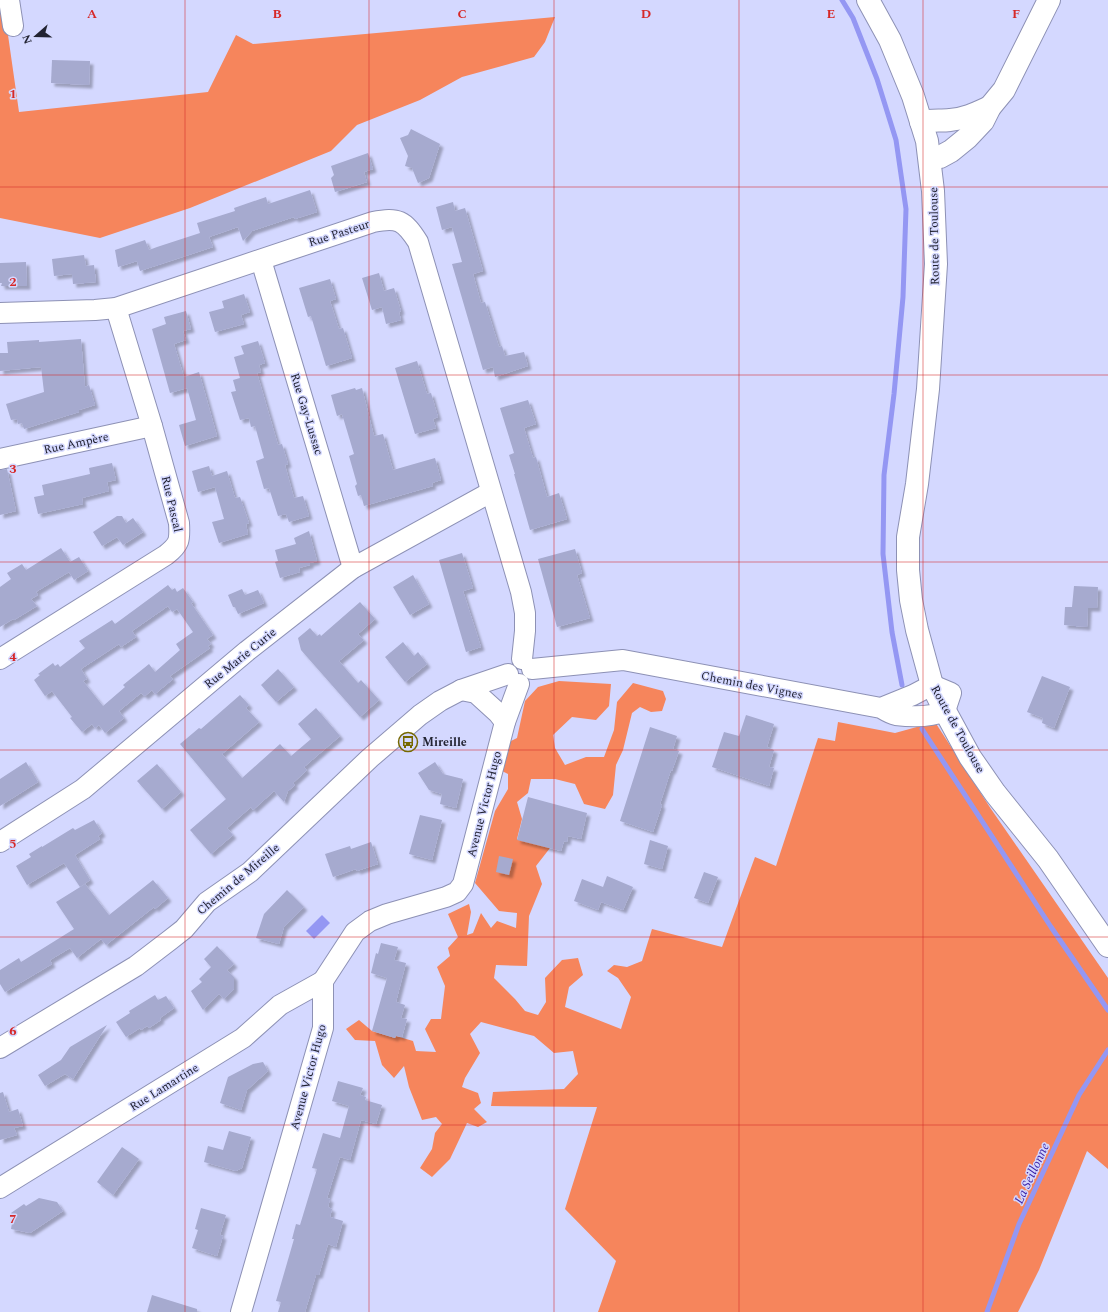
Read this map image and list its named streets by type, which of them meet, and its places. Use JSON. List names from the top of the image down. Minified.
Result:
{"streets":{"street":["Rue Pasteur","Route de Toulouse","Rue Gay-Lussac","Rue Ampère","Rue Pascal","Rue Marie Curie","Chemin des Vignes","Avenue Victor Hugo","Chemin de Mireille","Rue Lamartine"]},"crossings":[["Rue Pasteur","Rue Gay-Lussac"],["Rue Pasteur","Rue Pascal"],["Rue Pasteur","Rue Marie Curie"],["Route de Toulouse","Chemin des Vignes"],["Rue Gay-Lussac","Rue Marie Curie"],["Rue Ampère","Rue Pascal"],["Avenue Victor Hugo","Chemin de Mireille"],["Avenue Victor Hugo","Rue Lamartine"]],"water":["La Seillonne"],"places":{"bus stop":["Mireille"]},"north":"left","grid":{"columns":["A","B","C","D","E","F"],"rows":["1","2","3","4","5","6","7"]}}
